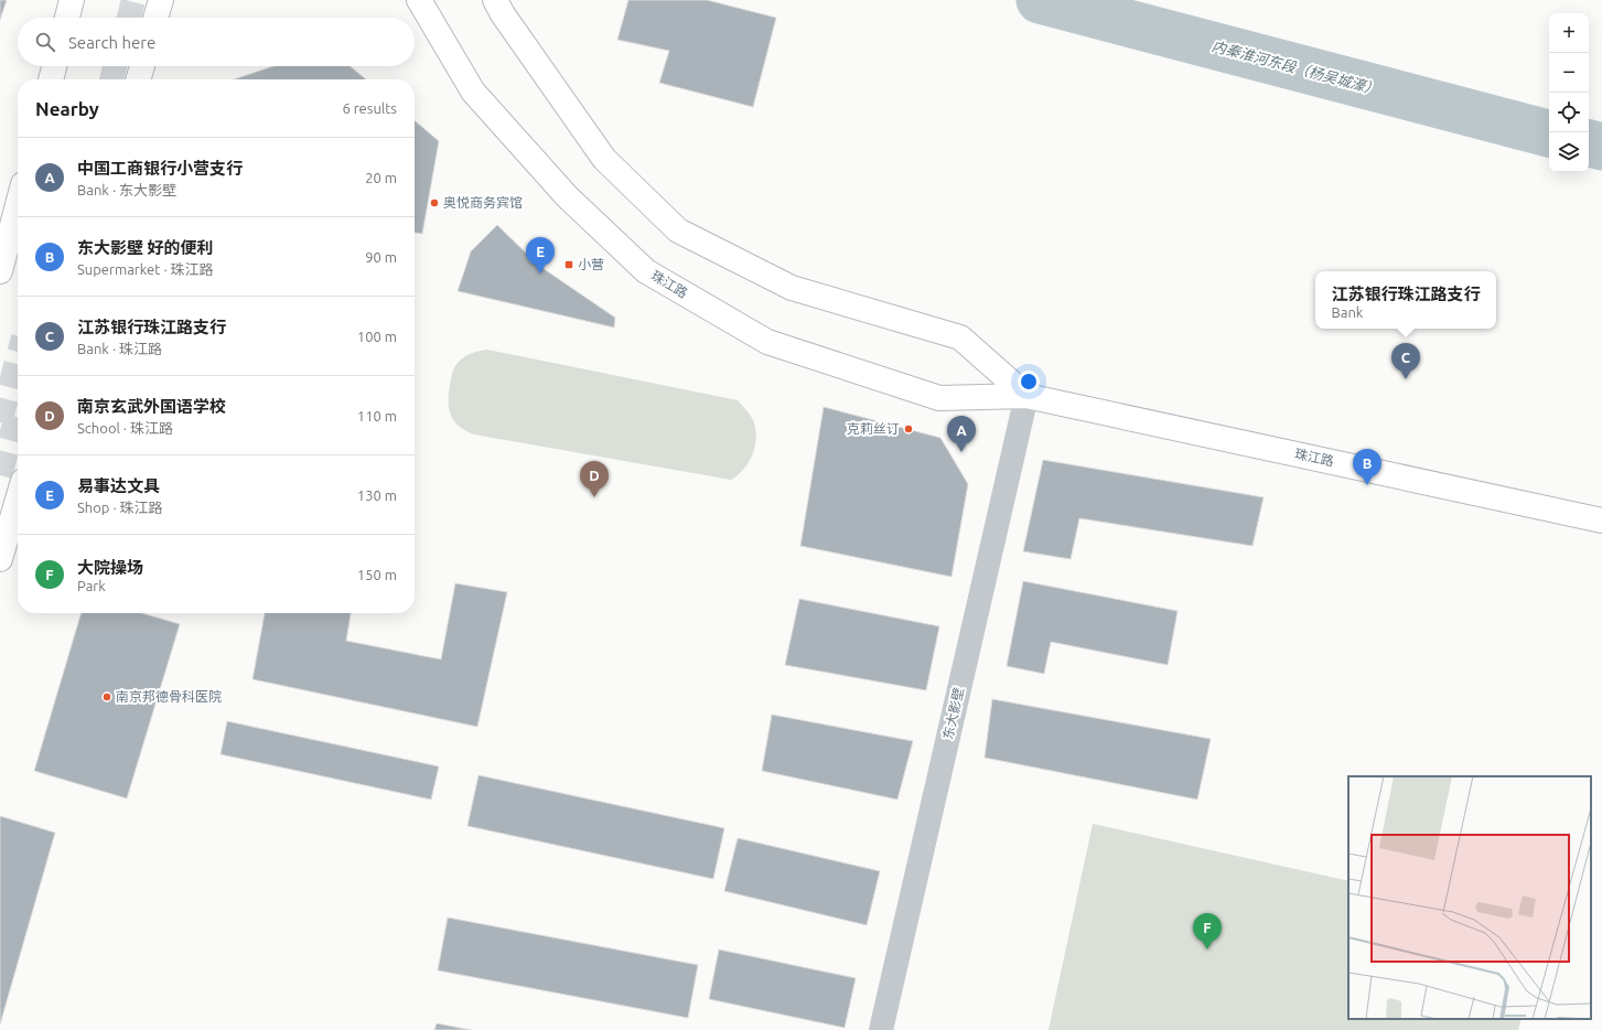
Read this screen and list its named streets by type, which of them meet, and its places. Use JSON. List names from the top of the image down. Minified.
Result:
{"streets":{"main road":["珠江路"],"street":["东大影壁"]},"crossings":[["珠江路","东大影壁"]],"water":["内秦淮河东段（杨吴城濠）"],"places":{"other":["奥悦商务宾馆","克莉丝订","南京邦德骨科医院"],"transit":["小营"]},"page":{"map_buttons":["+","−"],"search":"Search here","heading":["Nearby","6 results"],"list":[{"mark":"A","name":"中国工商银行小营支行","note":"Bank · 东大影壁","value":"20 m"},{"mark":"B","name":"东大影壁 好的便利","note":"Supermarket · 珠江路","value":"90 m"},{"mark":"C","name":"江苏银行珠江路支行","note":"Bank · 珠江路","value":"100 m"},{"mark":"D","name":"南京玄武外国语学校","note":"School · 珠江路","value":"110 m"},{"mark":"E","name":"易事达文具","note":"Shop · 珠江路","value":"130 m"},{"mark":"F","name":"大院操场","note":"Park","value":"150 m"}],"pins":["E","C","A","B","D","F"],"popup":["江苏银行珠江路支行","Bank"]}}
